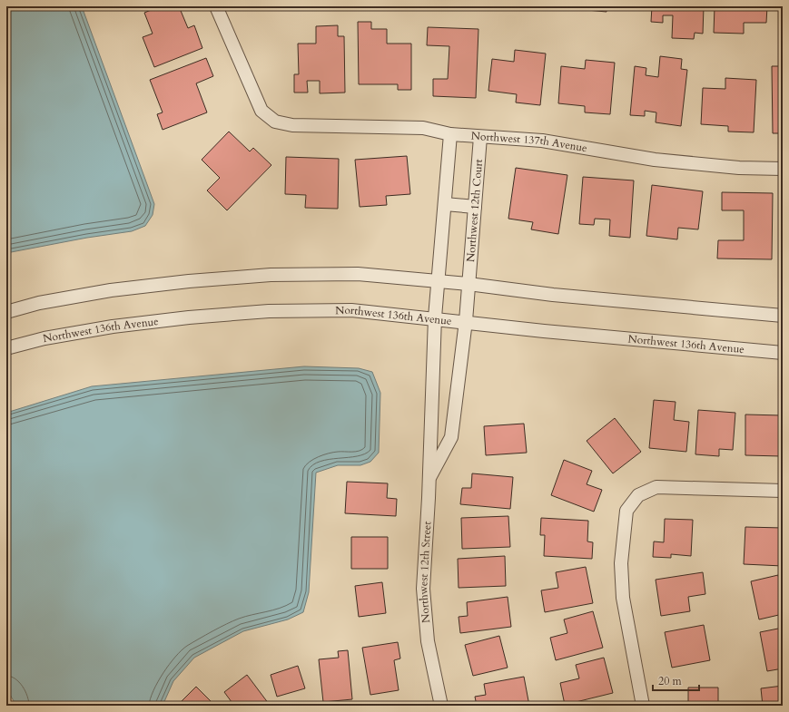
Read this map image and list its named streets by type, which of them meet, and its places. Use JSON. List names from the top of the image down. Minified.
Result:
{"streets":{"street":["Northwest 137th Avenue","Northwest 12th Court","Northwest 136th Avenue","Northwest 12th Street"]},"crossings":[["Northwest 137th Avenue","Northwest 12th Court"],["Northwest 12th Court","Northwest 12th Street"],["Northwest 136th Avenue","Northwest 12th Street"]],"scale_bar":"20 m"}
